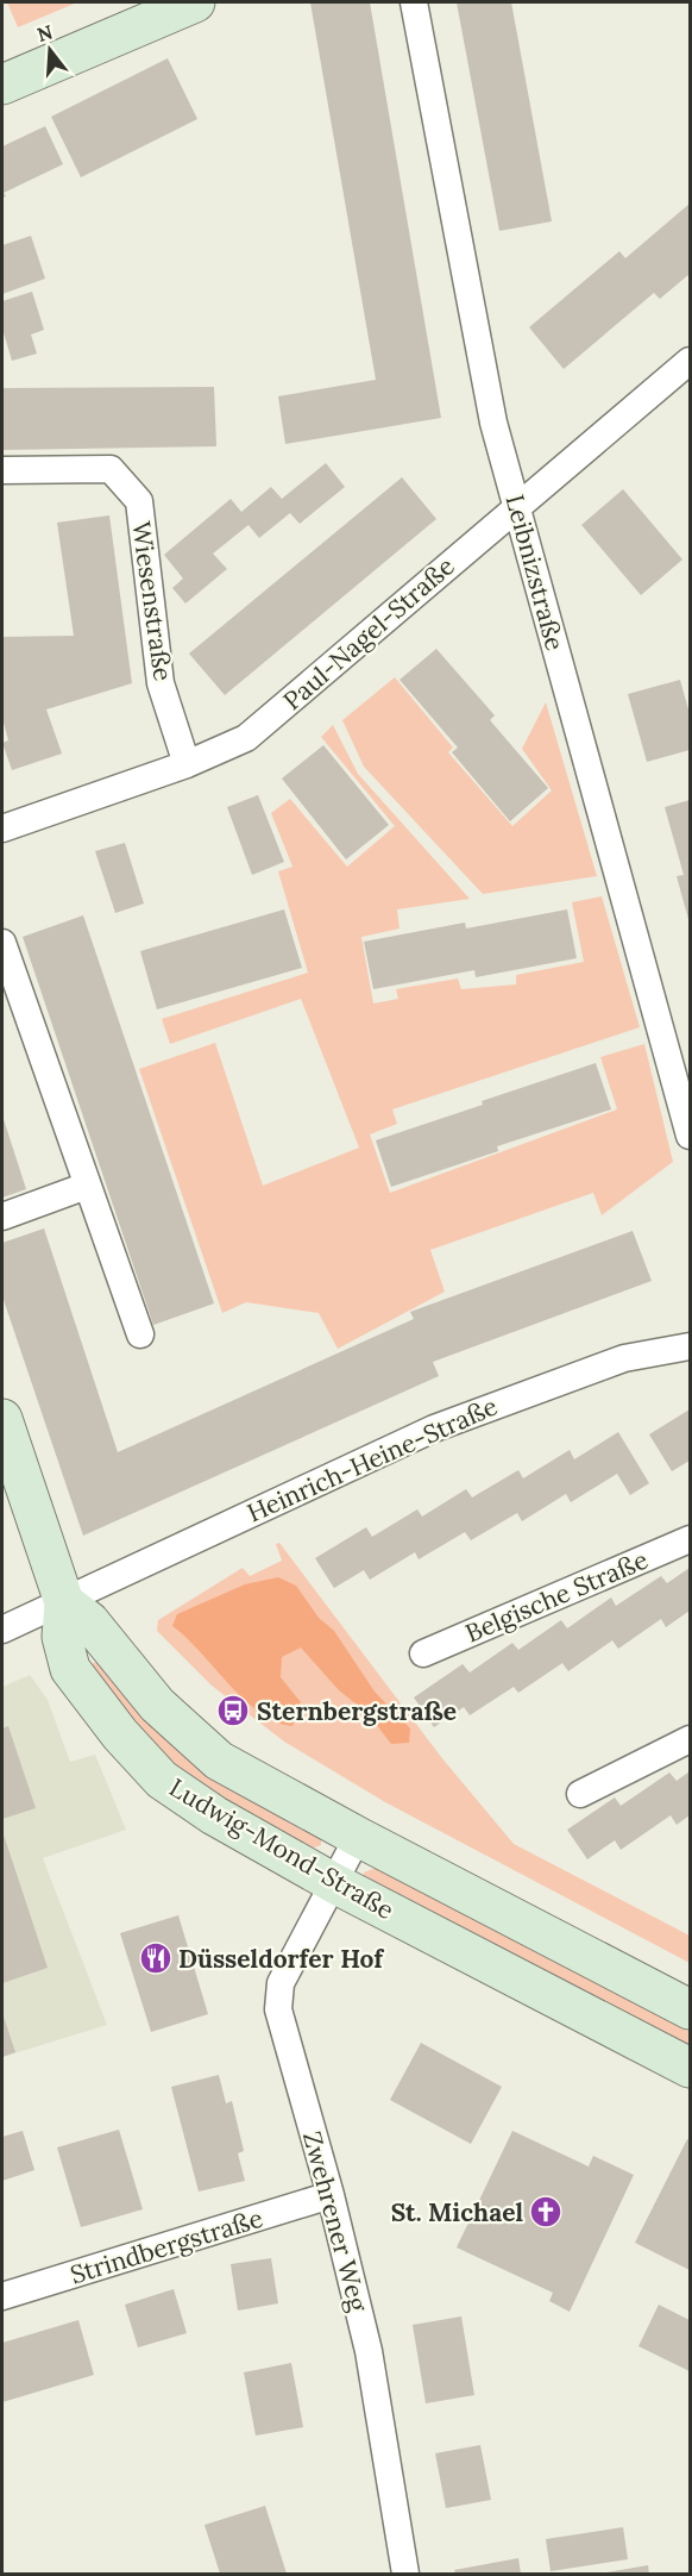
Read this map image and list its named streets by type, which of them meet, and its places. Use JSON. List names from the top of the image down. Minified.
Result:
{"streets":{"main road":["Ludwig-Mond-Straße"],"street":["Leibnizstraße","Wiesenstraße","Paul-Nagel-Straße","Heinrich-Heine-Straße","Belgische Straße","Zwehrener Weg","Strindbergstraße"]},"crossings":[["Leibnizstraße","Paul-Nagel-Straße"],["Wiesenstraße","Paul-Nagel-Straße"],["Heinrich-Heine-Straße","Ludwig-Mond-Straße"],["Ludwig-Mond-Straße","Zwehrener Weg"],["Zwehrener Weg","Strindbergstraße"]],"places":{"bus stop":["Sternbergstraße"],"restaurant":["Düsseldorfer Hof"],"church":["St. Michael"]},"north":"top"}
